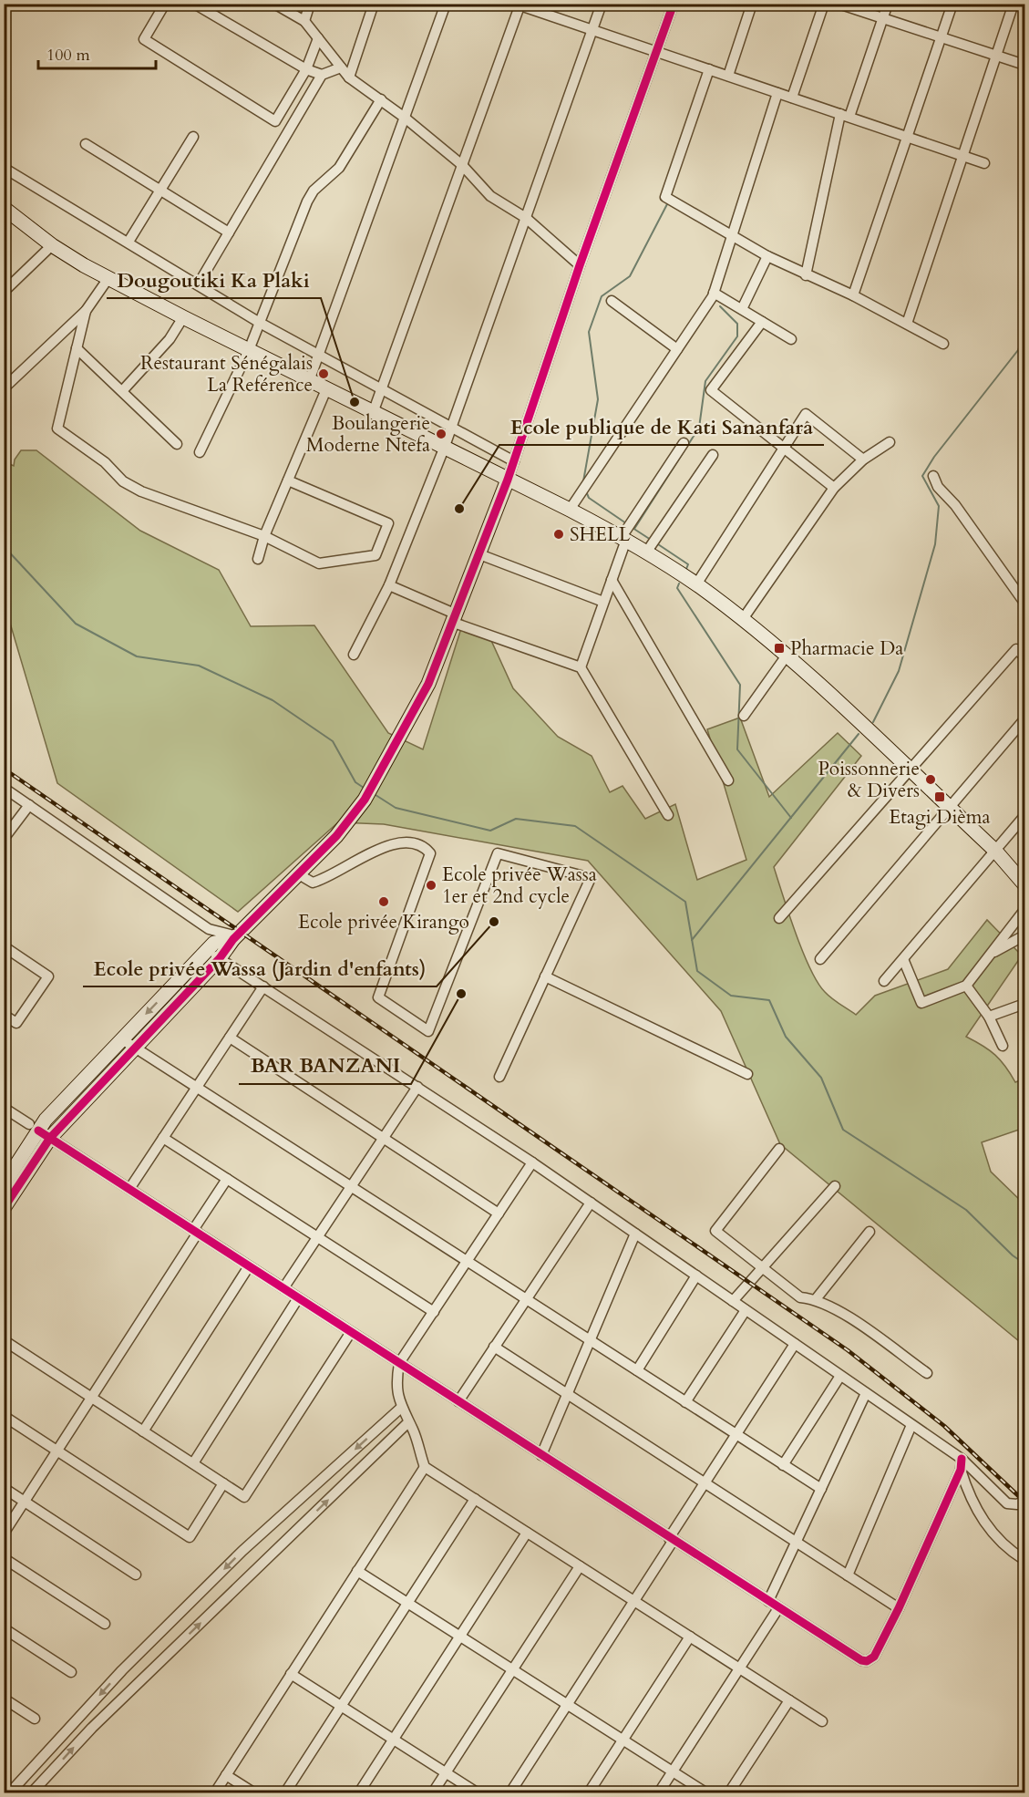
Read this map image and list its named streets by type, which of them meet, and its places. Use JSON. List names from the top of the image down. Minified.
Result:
{"places":{"other":["Restaurant Sénégalais La Reférence","Dougoutiki Ka Plaki","Boulangerie Moderne Ntefa","Ecole publique de Kati Sananfara","SHELL","Poissonnerie & Divers","Ecole privée Wassa 1er et 2nd cycle","Ecole privée Kirango","Ecole privée Wassa (Jardin d'enfants)","BAR BANZANI"],"transit":["Pharmacie Da","Etagi Dièma"]},"scale_bar":"100 m"}
